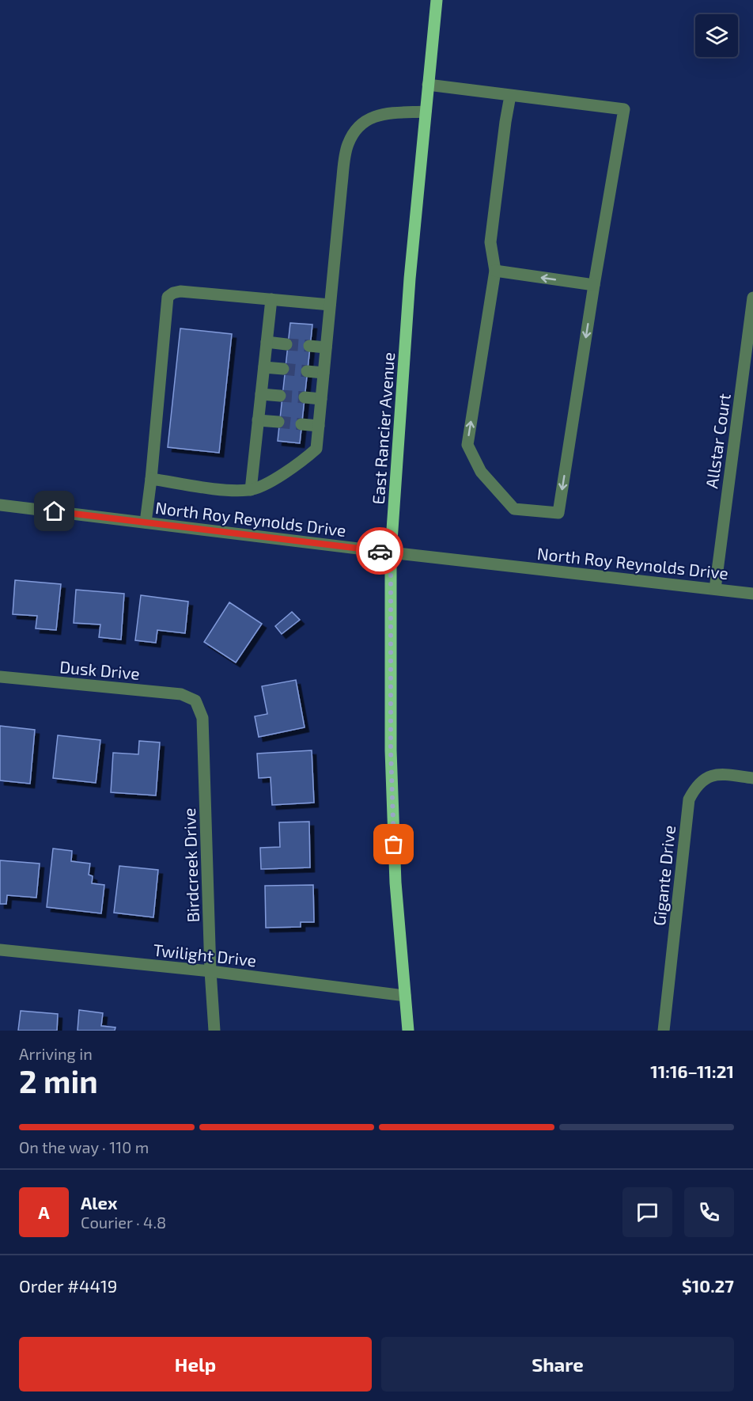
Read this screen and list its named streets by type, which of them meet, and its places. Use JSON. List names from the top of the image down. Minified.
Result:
{"streets":{"main road":["East Rancier Avenue"],"street":["Allstar Court","North Roy Reynolds Drive","Dusk Drive","Birdcreek Drive","Gigante Drive","Twilight Drive"]},"crossings":[["East Rancier Avenue","North Roy Reynolds Drive"],["East Rancier Avenue","Twilight Drive"],["Allstar Court","North Roy Reynolds Drive"],["Dusk Drive","Birdcreek Drive"],["Birdcreek Drive","Twilight Drive"]],"page":{"heading":["2 min","Arriving in","11:16–11:21"],"panel":["Alex","Courier · 4.8","Order #4419","$10.27"],"bar":"On the way · 110 m","round":"A","buttons":["Help","Share"]}}
